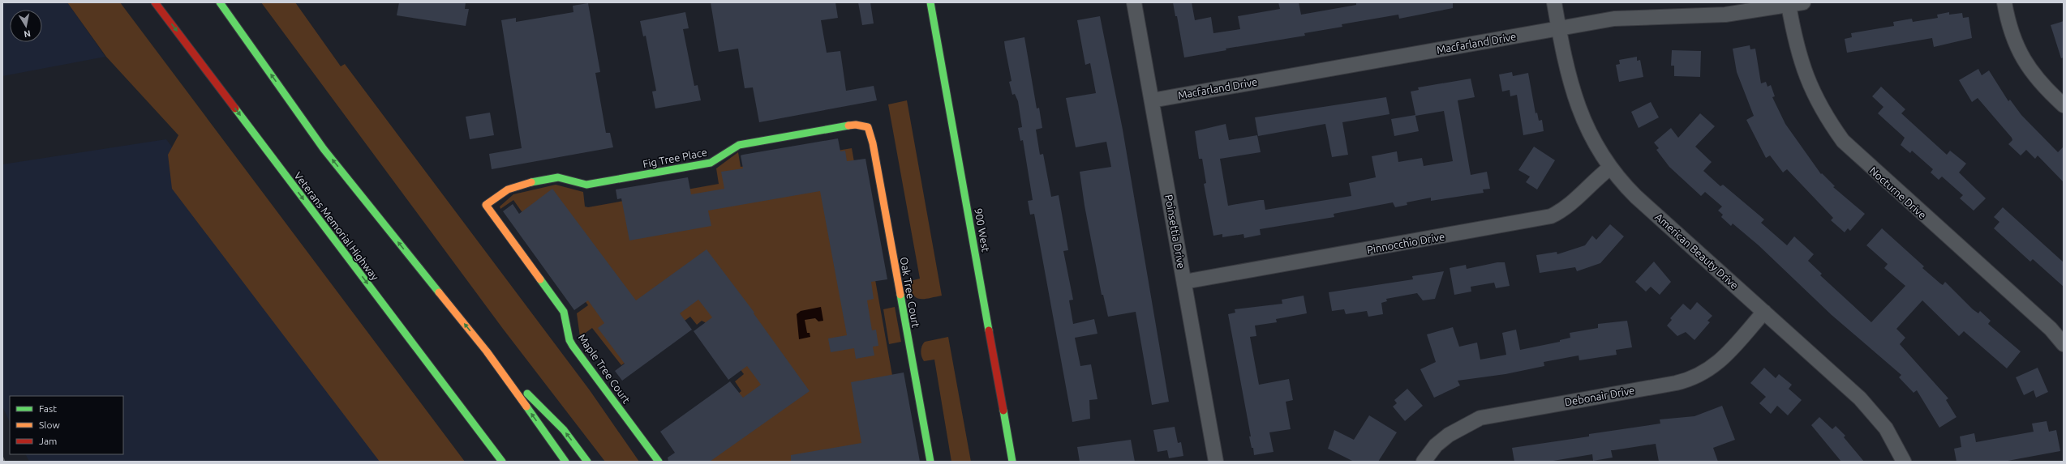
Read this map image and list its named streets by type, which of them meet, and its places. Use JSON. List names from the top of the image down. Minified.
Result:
{"streets":{"main road":["Fig Tree Place","Veterans Memorial Highway","900 West","Oak Tree Court","Maple Tree Court"],"street":["Macfarland Drive","Nocturne Drive","Poinsettia Drive","Pinnocchio Drive","American Beauty Drive","Debonair Drive"]},"crossings":[["Macfarland Drive","Nocturne Drive"],["Macfarland Drive","Poinsettia Drive"],["Macfarland Drive","American Beauty Drive"],["Fig Tree Place","Oak Tree Court"],["Fig Tree Place","Maple Tree Court"],["Poinsettia Drive","Pinnocchio Drive"],["Pinnocchio Drive","American Beauty Drive"],["American Beauty Drive","Debonair Drive"]],"legend":["Fast","Slow","Jam"],"north":"bottom"}
